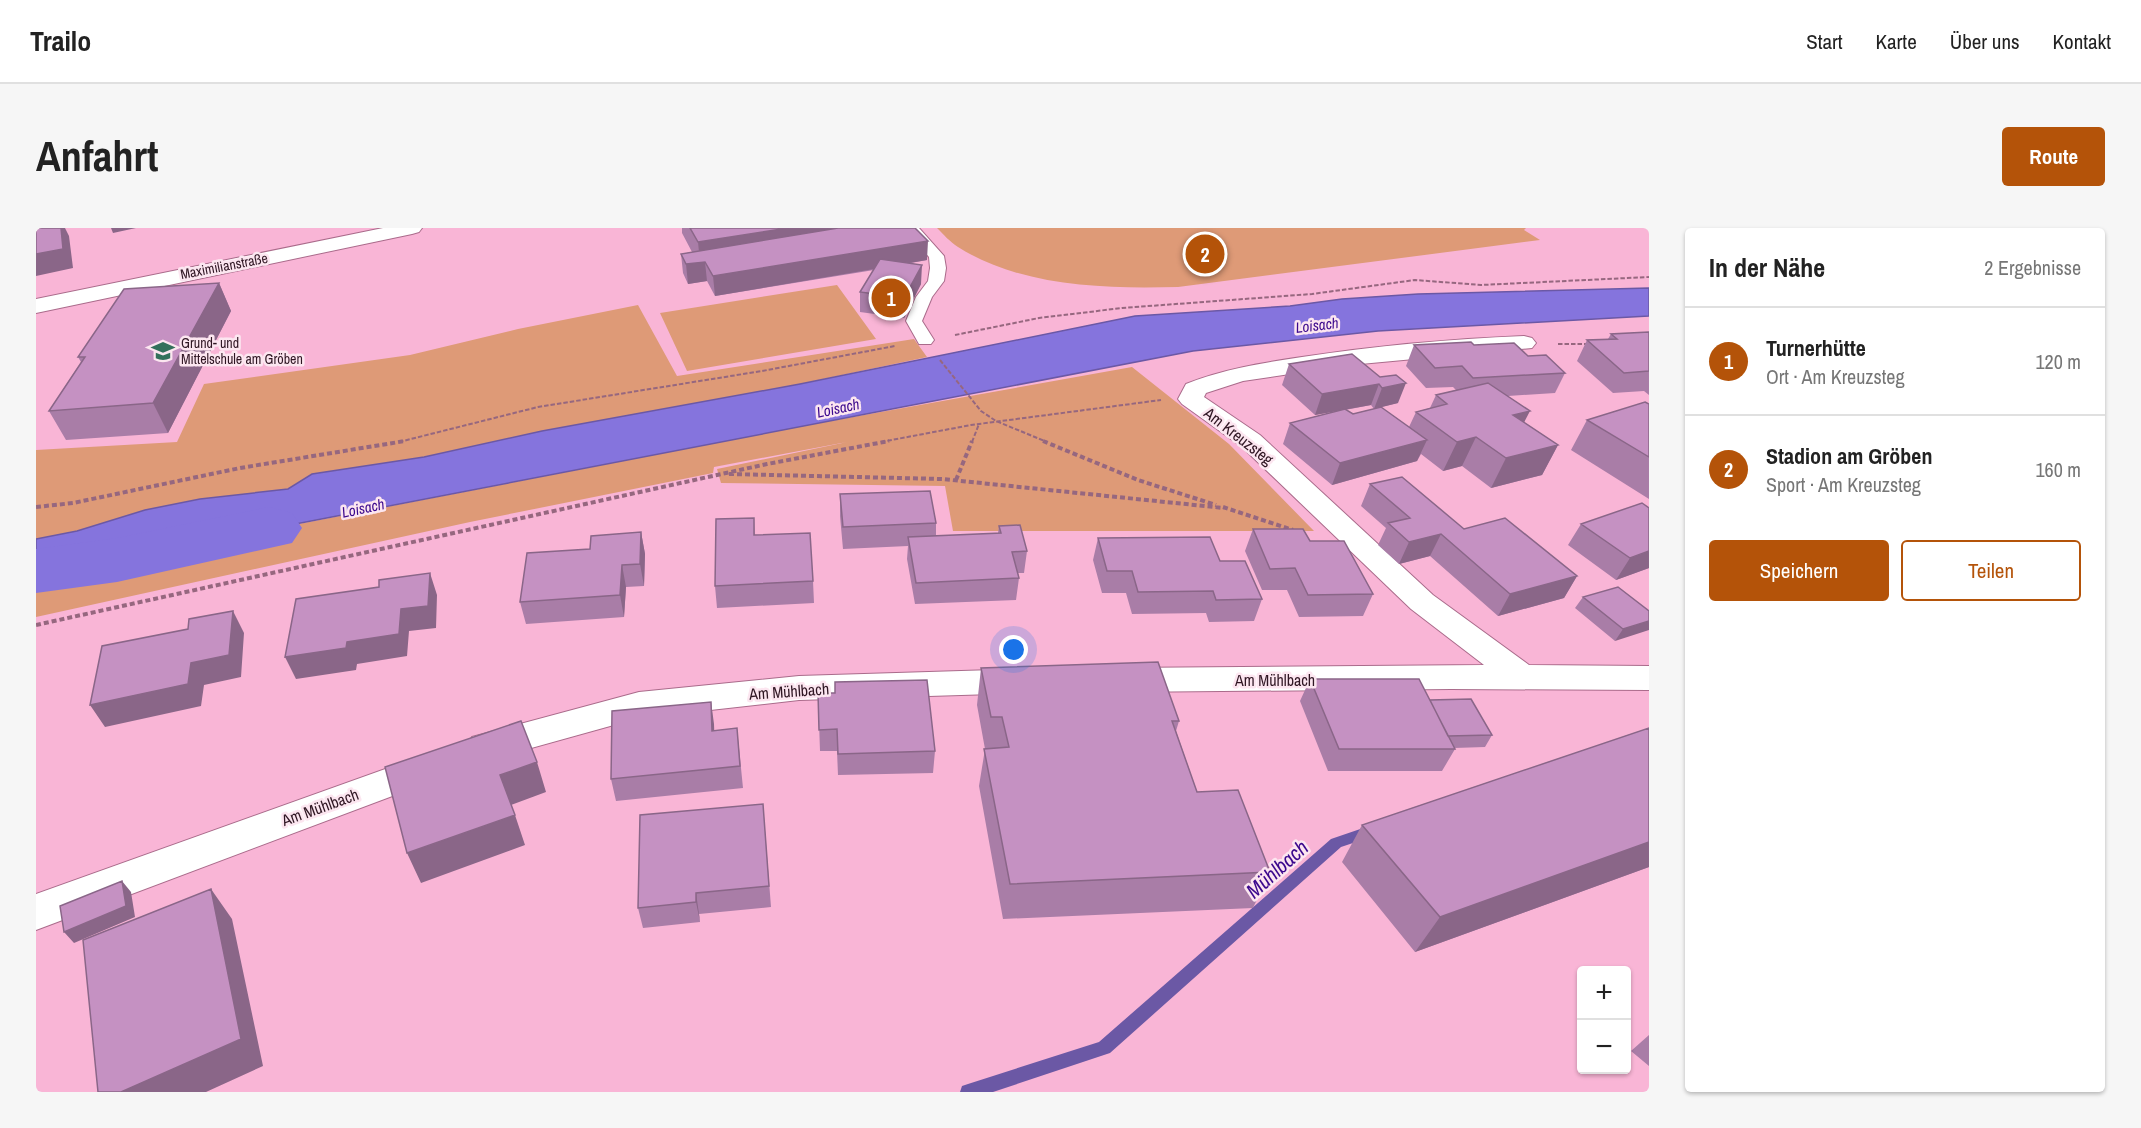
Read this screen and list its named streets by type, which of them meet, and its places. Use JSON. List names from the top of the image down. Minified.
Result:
{"streets":{"street":["Maximilianstraße","Am Kreuzsteg","Am Mühlbach"]},"crossings":[["Am Kreuzsteg","Am Mühlbach"]],"water":["Loisach","Mühlbach"],"places":{"school or university":["Grund- und Mittelschule am Gröben"]},"page":{"header":"Trailo","nav":["Start","Karte","Über uns","Kontakt"],"buttons":["Route",["Speichern","Teilen"]],"title":"Anfahrt","heading":["In der Nähe","2 Ergebnisse"],"pins":["2","1"],"list":[{"mark":"1","name":"Turnerhütte","note":"Ort · Am Kreuzsteg","value":"120 m"},{"mark":"2","name":"Stadion am Gröben","note":"Sport · Am Kreuzsteg","value":"160 m"}],"map_buttons":["+","−"]}}
